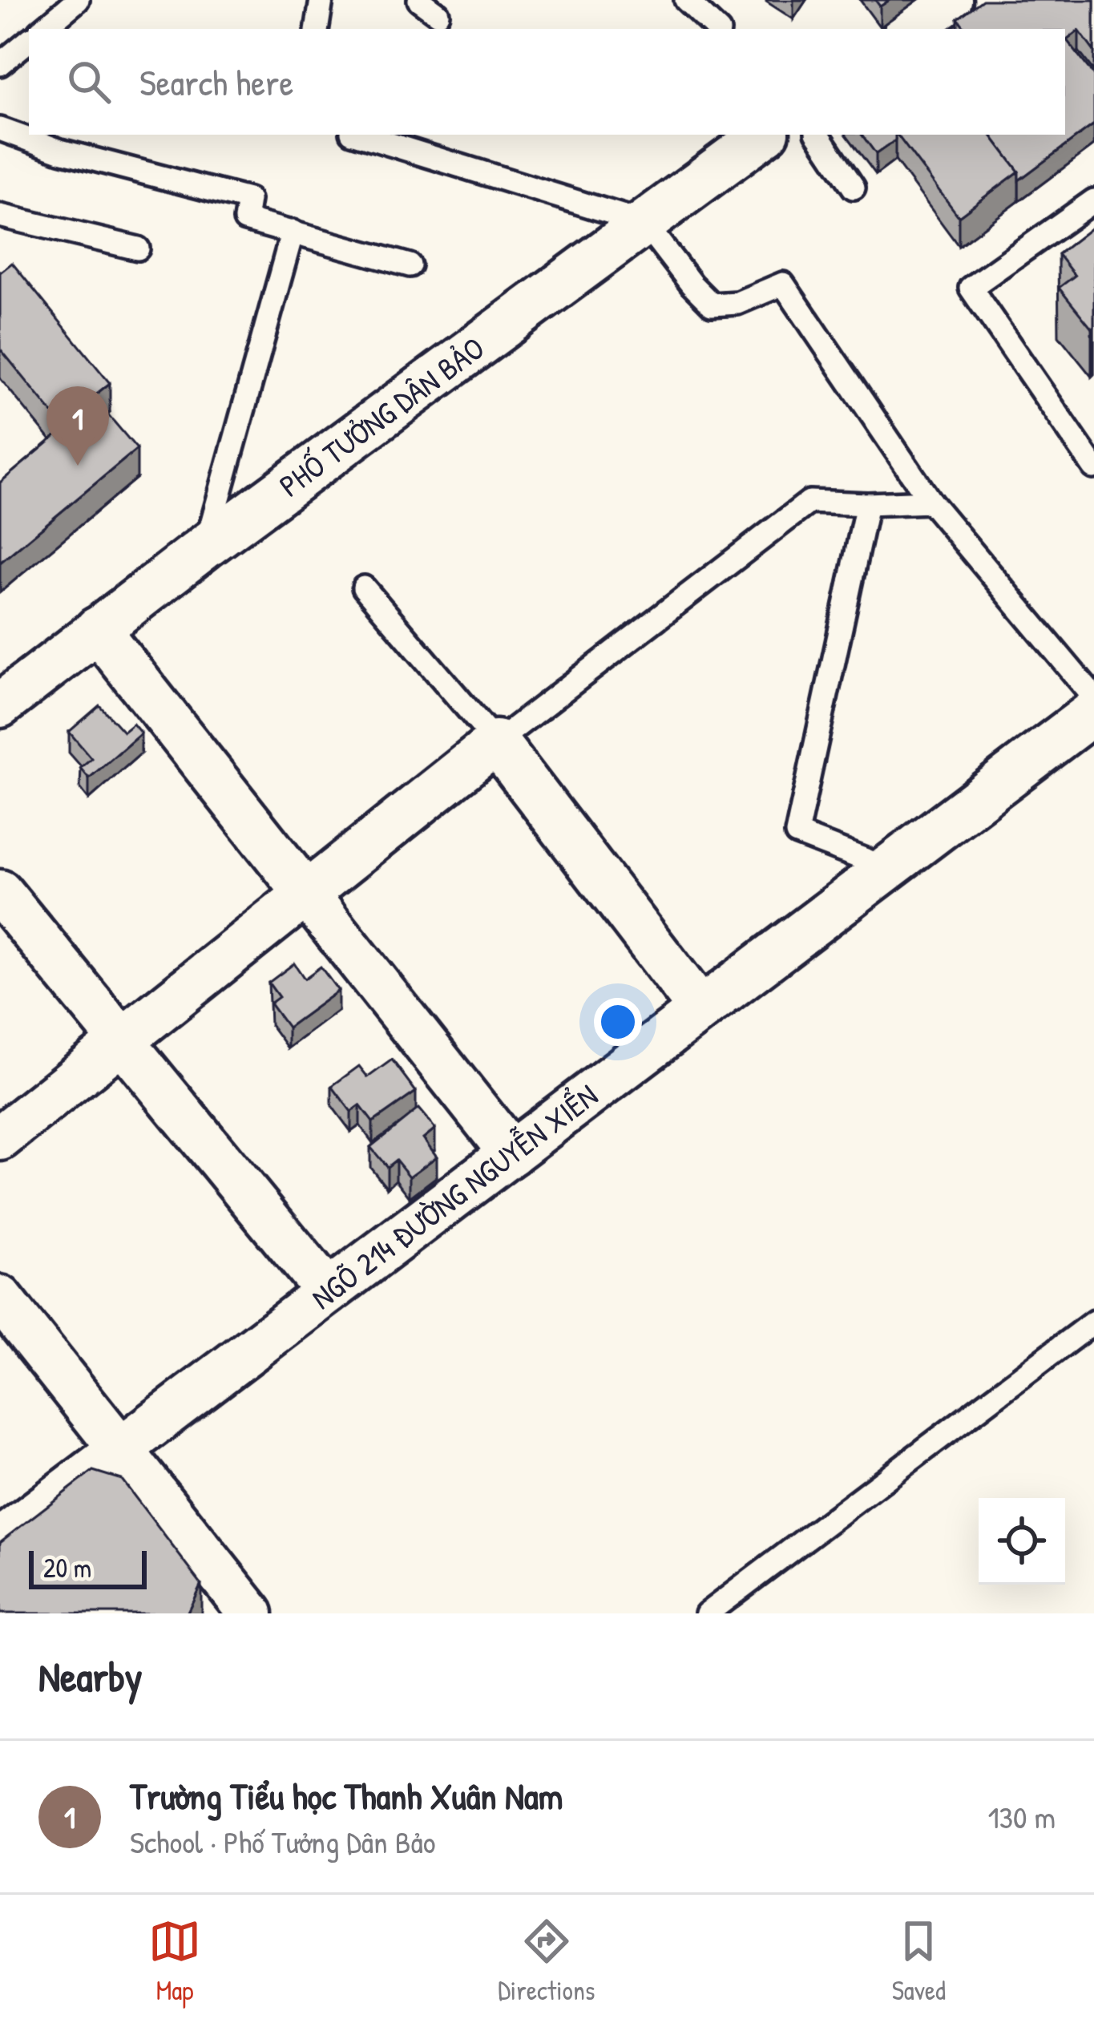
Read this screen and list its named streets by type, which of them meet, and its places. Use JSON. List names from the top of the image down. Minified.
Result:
{"streets":{"street":["PHỐ TƯỞNG DÂN BẢO","NGÕ 214 ĐƯỜNG NGUYỄN XIỂN"]},"scale_bar":"20 m","page":{"search":"Search here","pins":"1","scale":"20 m","heading":"Nearby","list":[{"mark":"1","name":"Trường Tiểu học Thanh Xuân Nam","note":"School · Phố Tưởng Dân Bảo","value":"130 m"}],"nav":["Map","Directions","Saved"]}}
